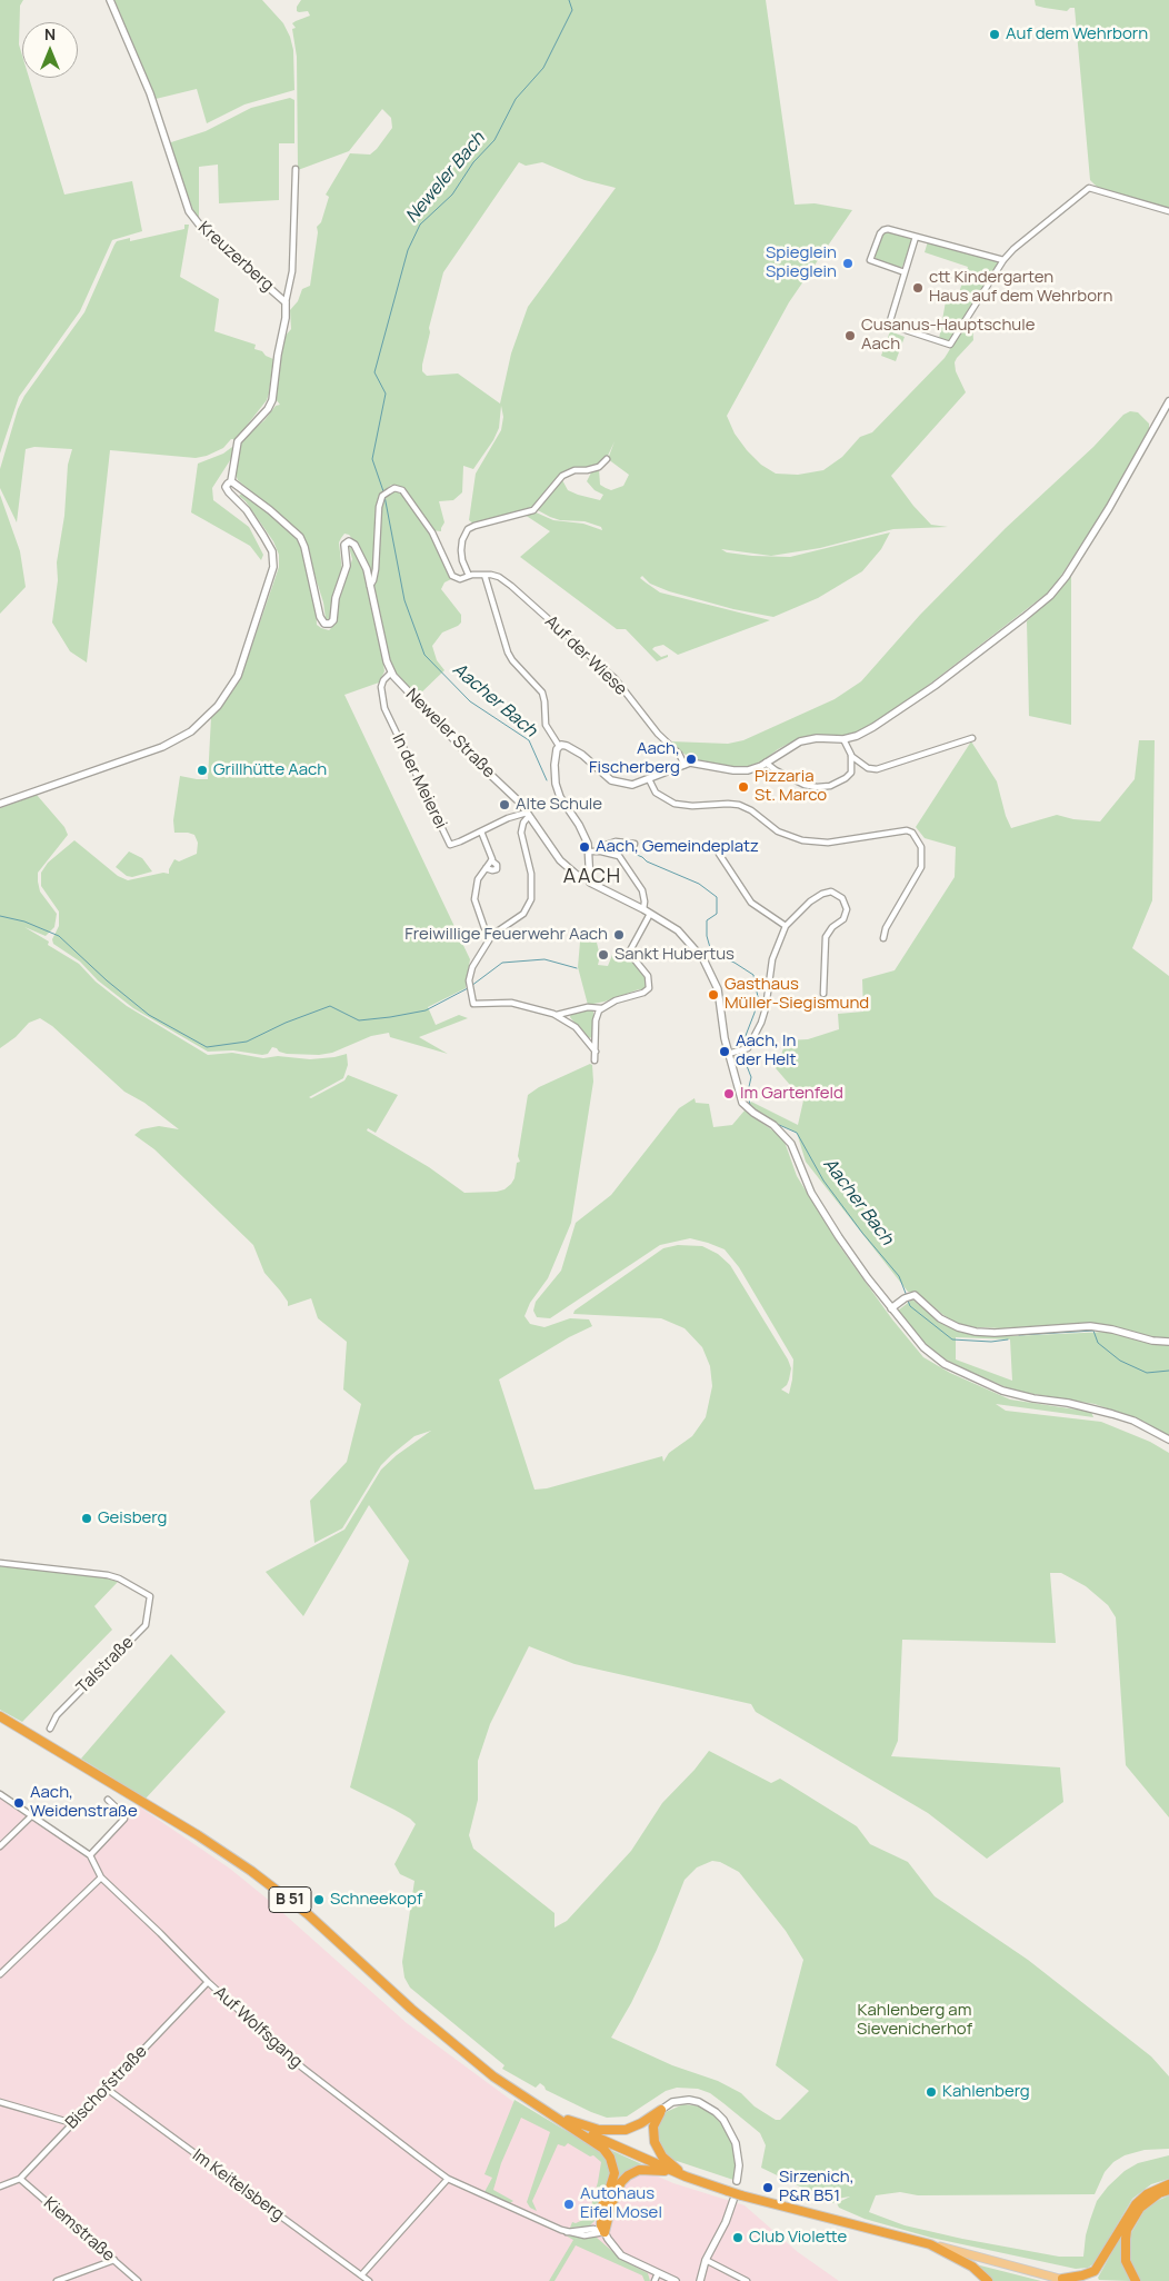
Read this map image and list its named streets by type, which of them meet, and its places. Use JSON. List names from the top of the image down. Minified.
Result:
{"streets":{"highway":["B 51"],"main road":["Kreuzerberg","Neweler Straße"],"street":["Auf der Wiese","In der Meierei","Talstraße","Auf Wolfsgang","Bischofstraße","Im Keitelsberg","Kiemstraße"]},"crossings":[["Kreuzerberg","Neweler Straße"],["Auf der Wiese","Neweler Straße"],["Neweler Straße","In der Meierei"],["Auf Wolfsgang","Bischofstraße"],["Bischofstraße","Im Keitelsberg"],["Bischofstraße","Kiemstraße"]],"districts":["AACH"],"water":["Neweler Bach","Aacher Bach"],"parks":["Kahlenberg am Sievenicherhof"],"places":["Auf dem Wehrborn","Spieglein Spieglein","ctt Kindergarten Haus auf dem Wehrborn","Cusanus-Hauptschule Aach","Aach, Fischerberg","Grillhütte Aach","Pizzaria St. Marco","Alte Schule","Aach, Gemeindeplatz","Freiwillige Feuerwehr Aach","Sankt Hubertus","Gasthaus Müller-Siegismund","Aach, In der Helt","Im Gartenfeld","Geisberg","Aach, Weidenstraße","Schneekopf","Kahlenberg","Sirzenich, P&R B51","Autohaus Eifel Mosel","Club Violette"],"north":"top"}
